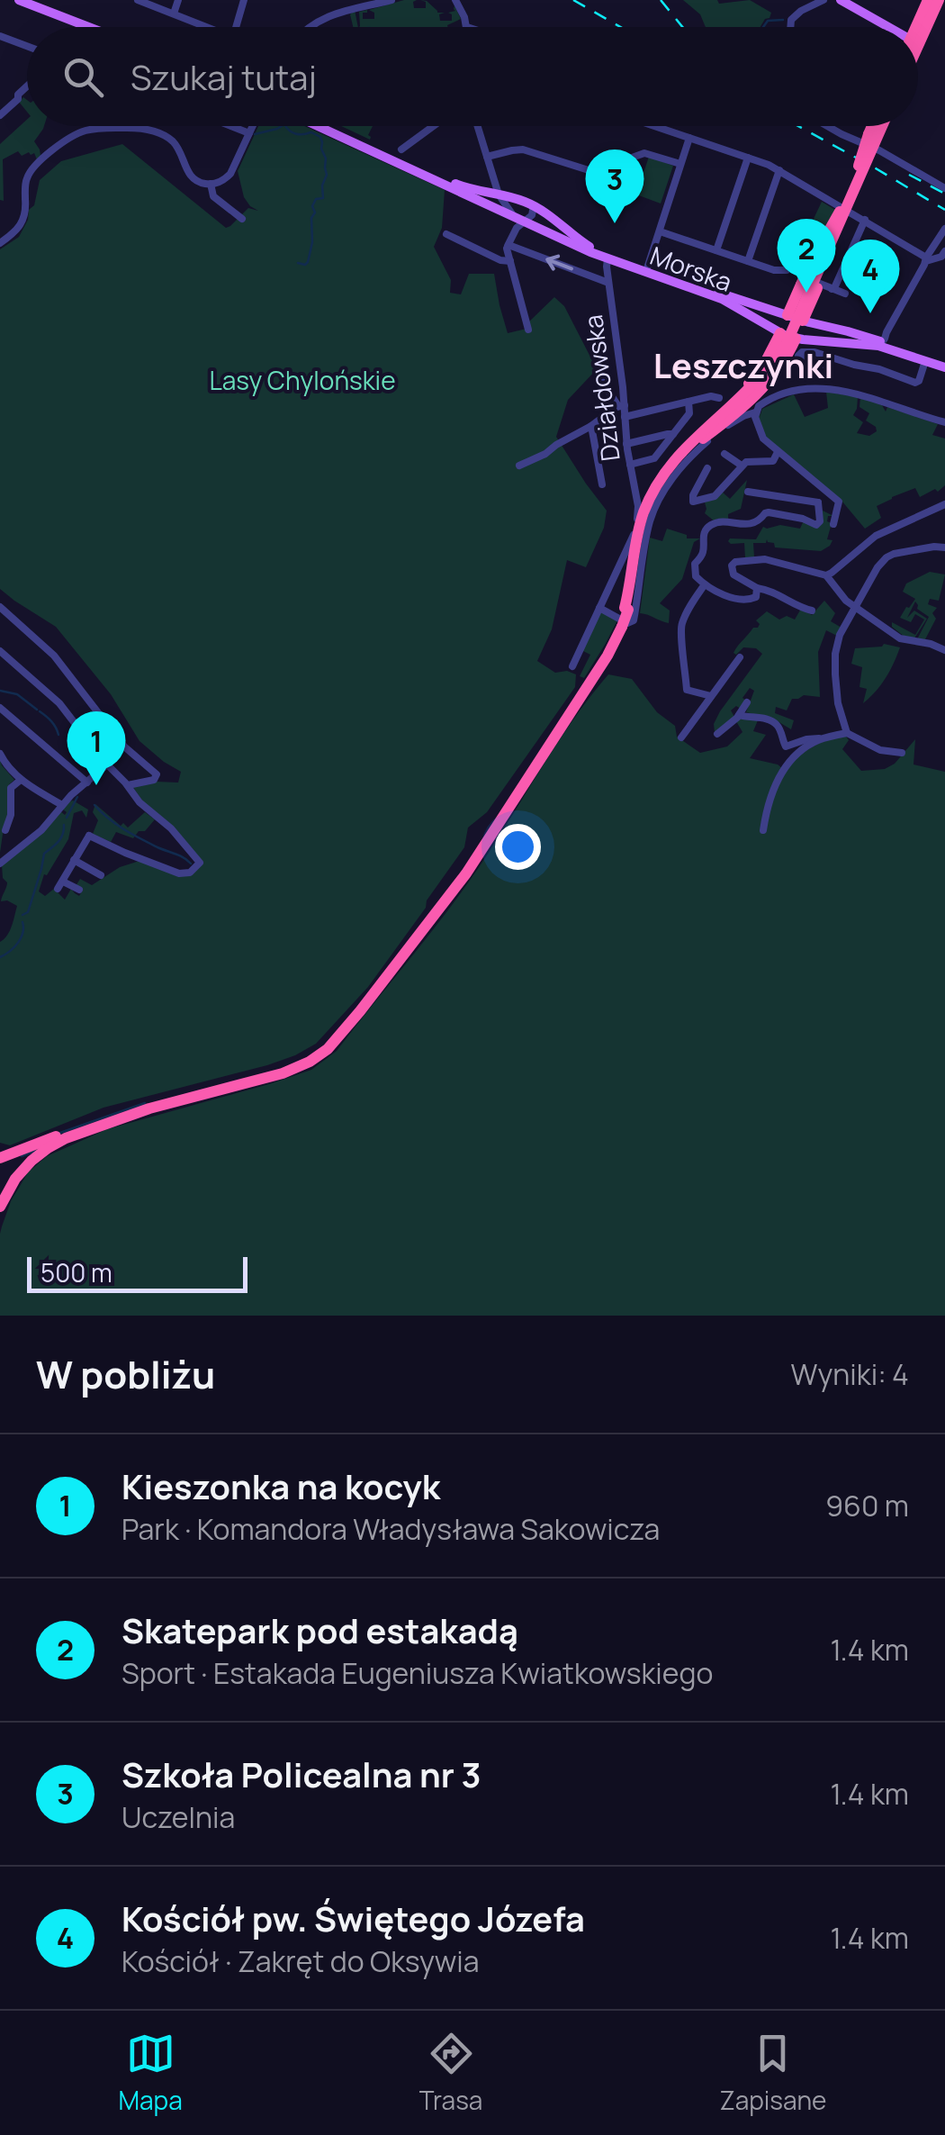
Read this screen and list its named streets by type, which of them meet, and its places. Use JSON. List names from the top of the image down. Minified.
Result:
{"streets":{"main road":["Morska"],"street":["Działdowska"]},"crossings":[["Morska","Działdowska"]],"districts":["Leszczynki"],"parks":["Lasy Chylońskie"],"scale_bar":"500 m","page":{"search":"Szukaj tutaj","pins":["3","2","4","1"],"scale":"500 m","heading":["W pobliżu","Wyniki: 4"],"list":[{"mark":"1","name":"Kieszonka na kocyk","note":"Park · Komandora Władysława Sakowicza","value":"960 m"},{"mark":"2","name":"Skatepark pod estakadą","note":"Sport · Estakada Eugeniusza Kwiatkowskiego","value":"1.4 km"},{"mark":"3","name":"Szkoła Policealna nr 3","note":"Uczelnia","value":"1.4 km"},{"mark":"4","name":"Kościół pw. Świętego Józefa","note":"Kościół · Zakręt do Oksywia","value":"1.4 km"}],"nav":["Mapa","Trasa","Zapisane"]}}
